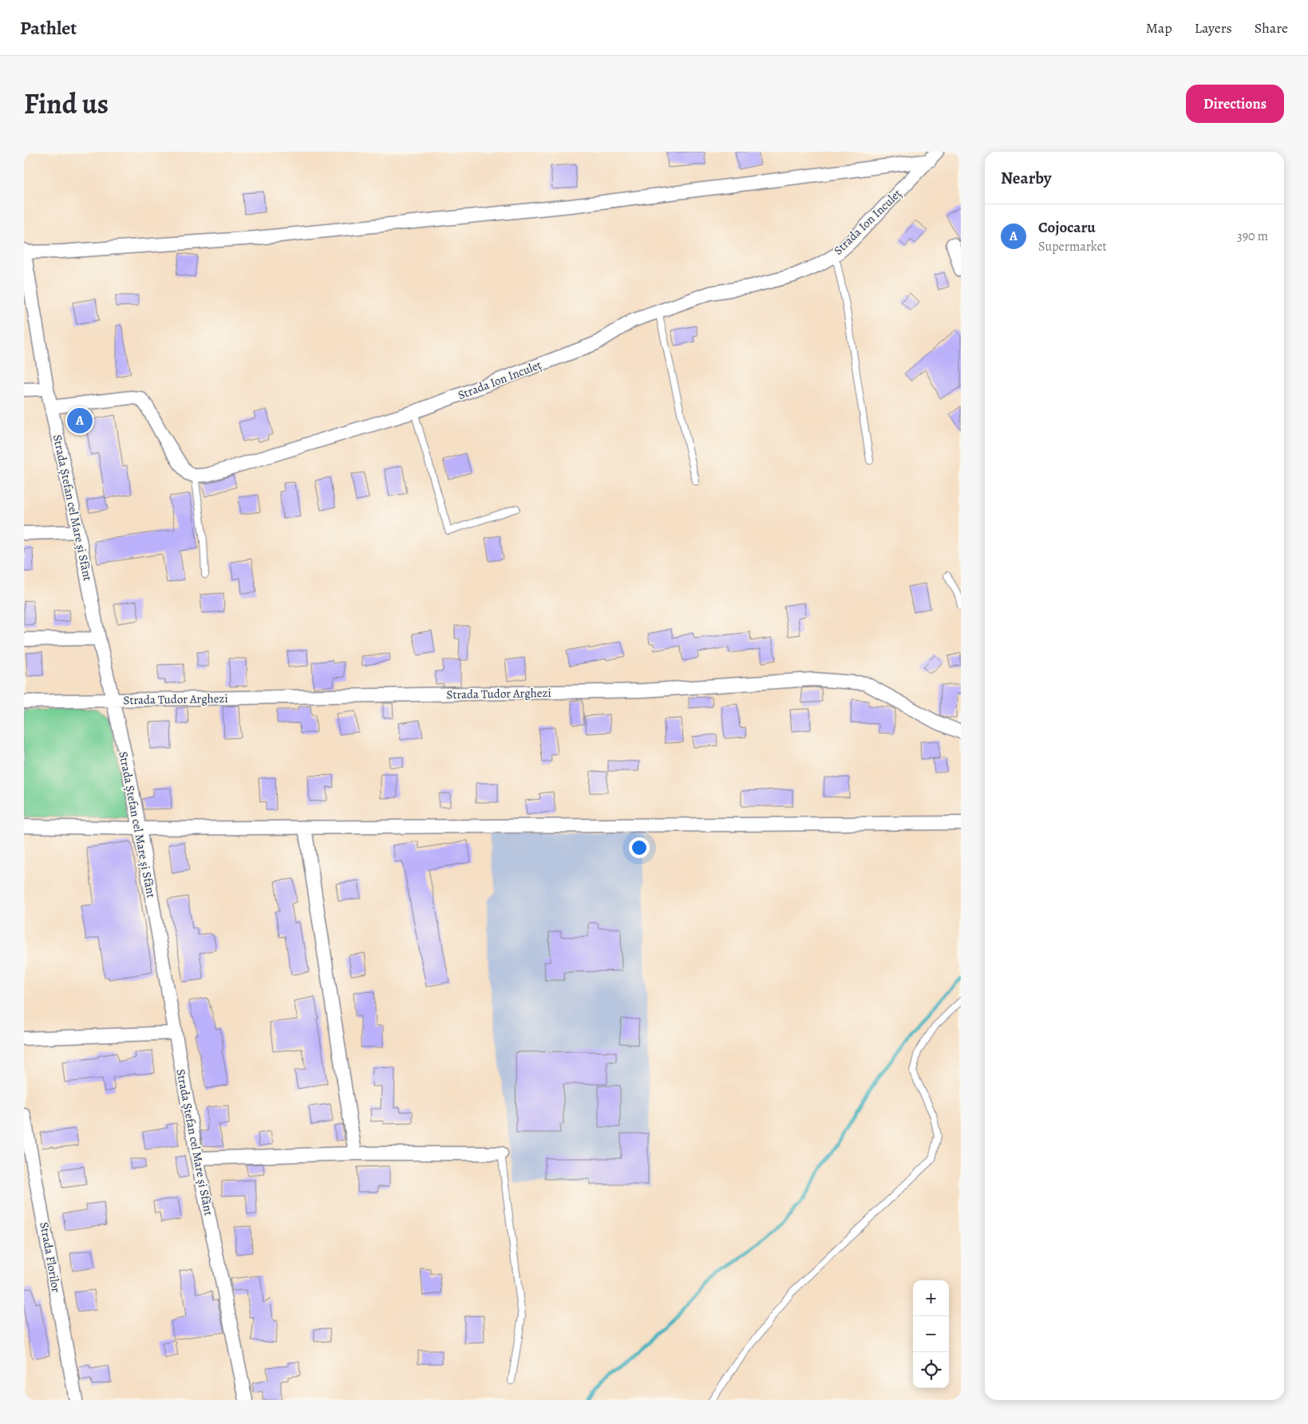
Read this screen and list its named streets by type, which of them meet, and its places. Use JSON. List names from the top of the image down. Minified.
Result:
{"streets":{"street":["Strada Ion Inculeț","Strada Ștefan cel Mare și Sfânt","Strada Tudor Arghezi","Strada Florilor"]},"crossings":[["Strada Ștefan cel Mare și Sfânt","Strada Tudor Arghezi"]],"page":{"header":"Pathlet","nav":["Map","Layers","Share"],"title":"Find us","buttons":"Directions","heading":"Nearby","list":[{"mark":"A","name":"Cojocaru","note":"Supermarket","value":"390 m"}],"pins":"A","map_buttons":["+","−"]}}
